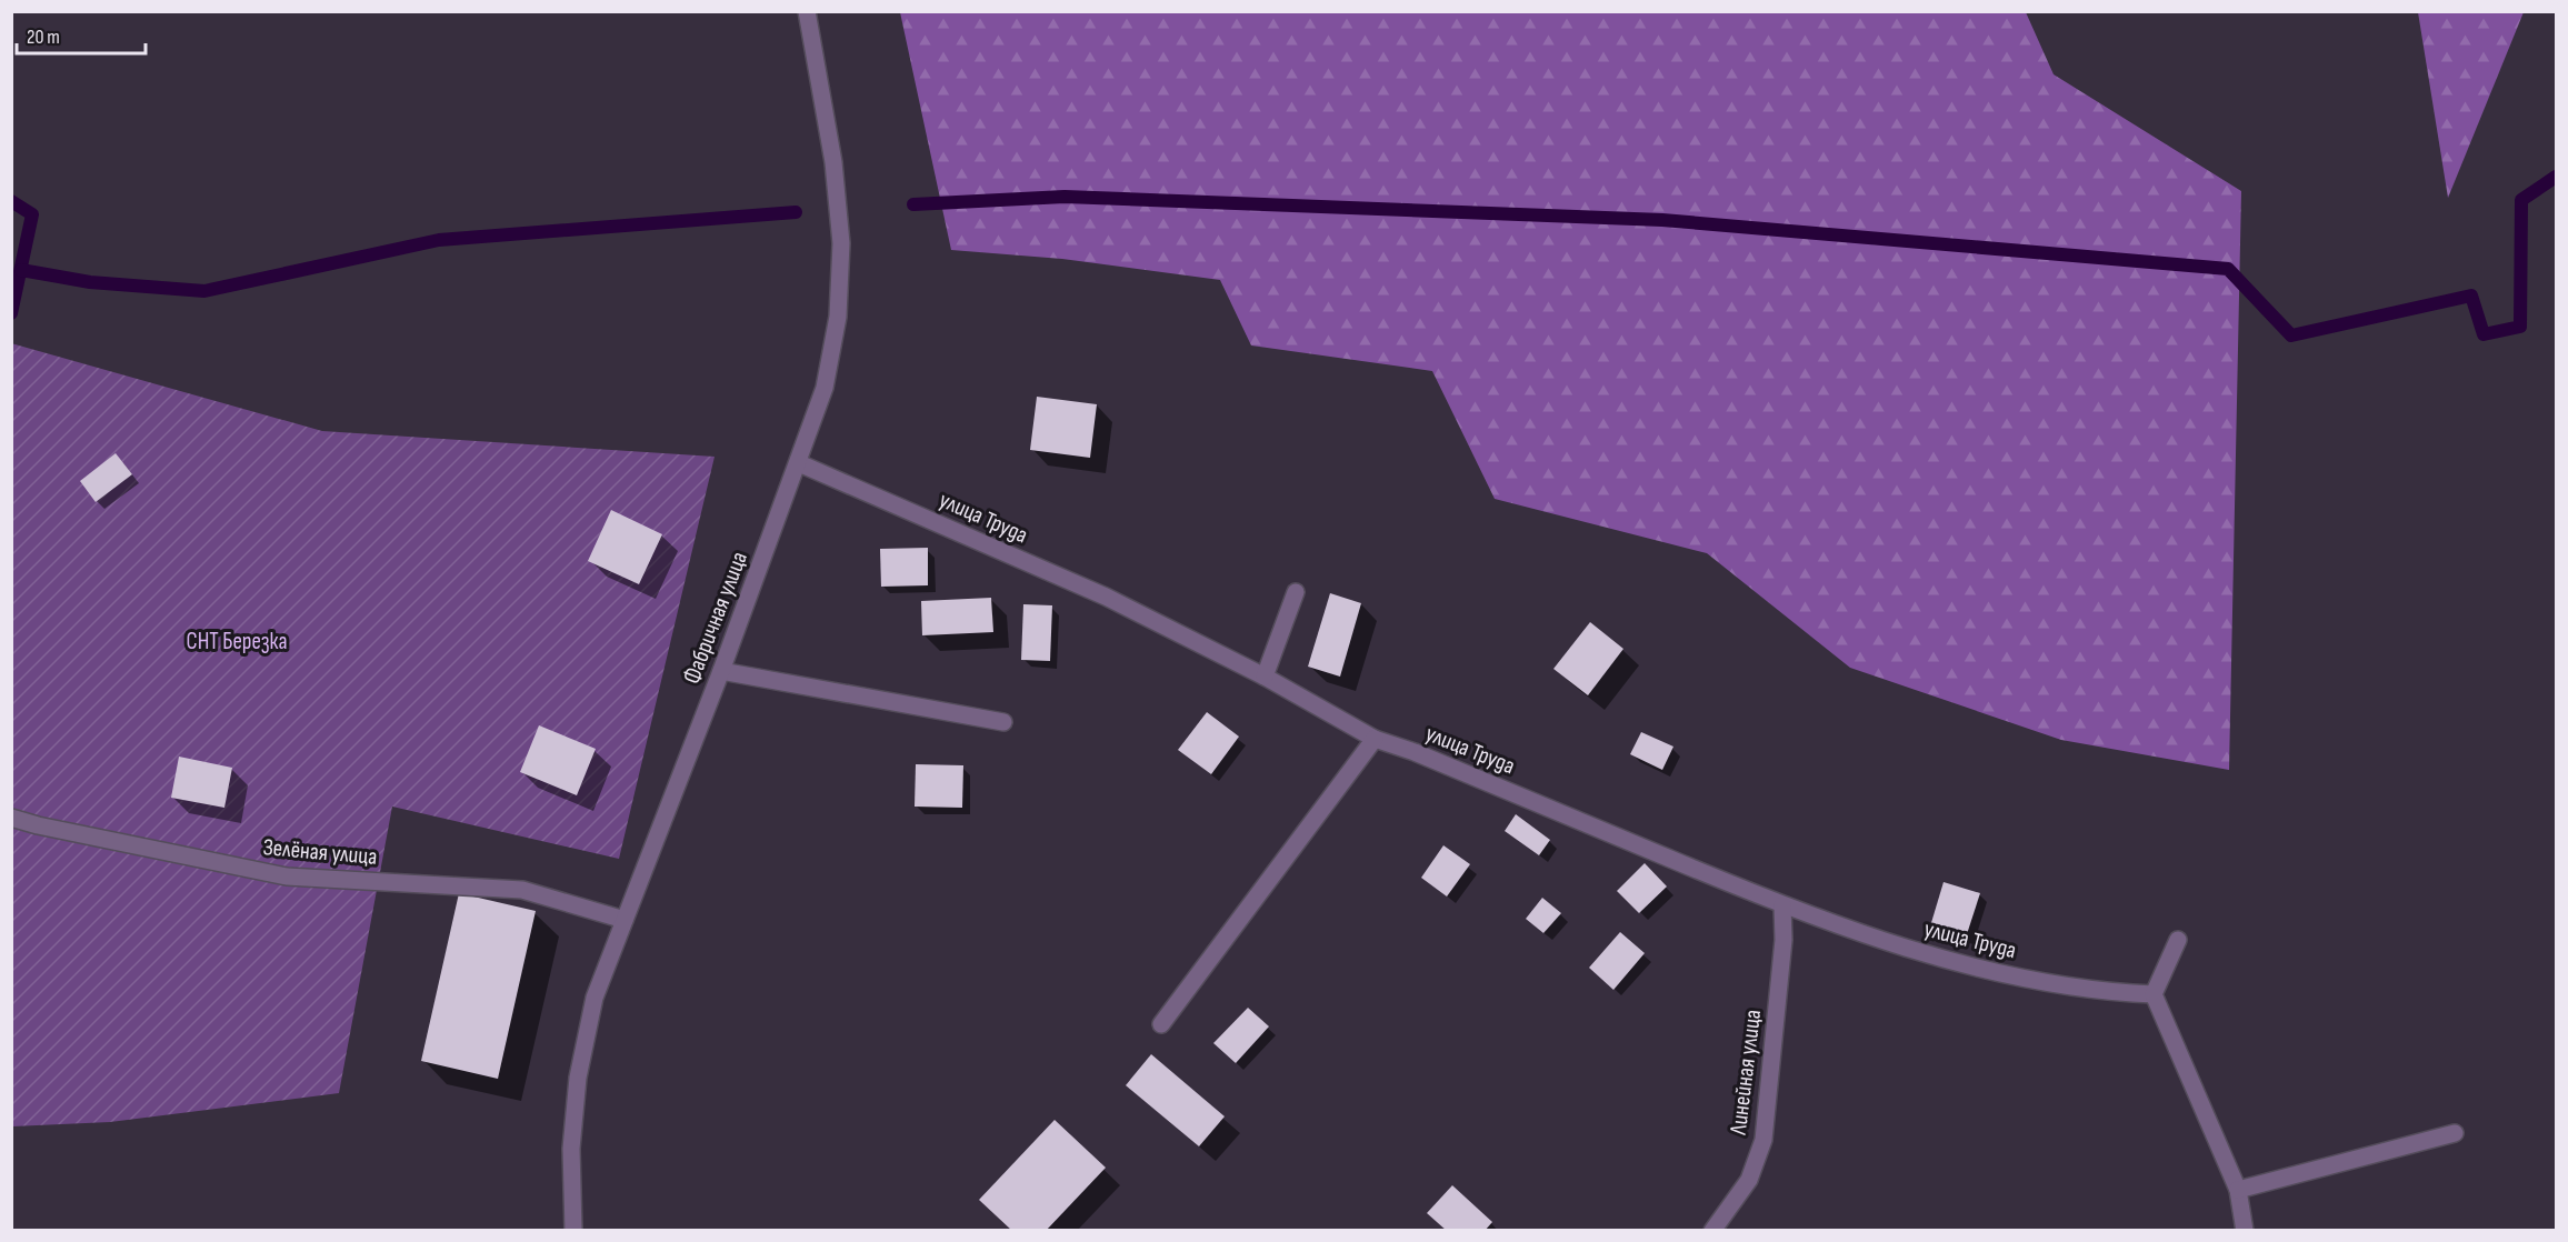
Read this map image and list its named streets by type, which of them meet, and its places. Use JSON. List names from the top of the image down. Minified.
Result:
{"streets":{"street":["улица Труда","Фабричная улица","Зелёная улица","Линейная улица"]},"crossings":[["улица Труда","Фабричная улица"],["улица Труда","Линейная улица"],["Фабричная улица","Зелёная улица"]],"parks":["СНТ Березка"],"scale_bar":"20 m"}
